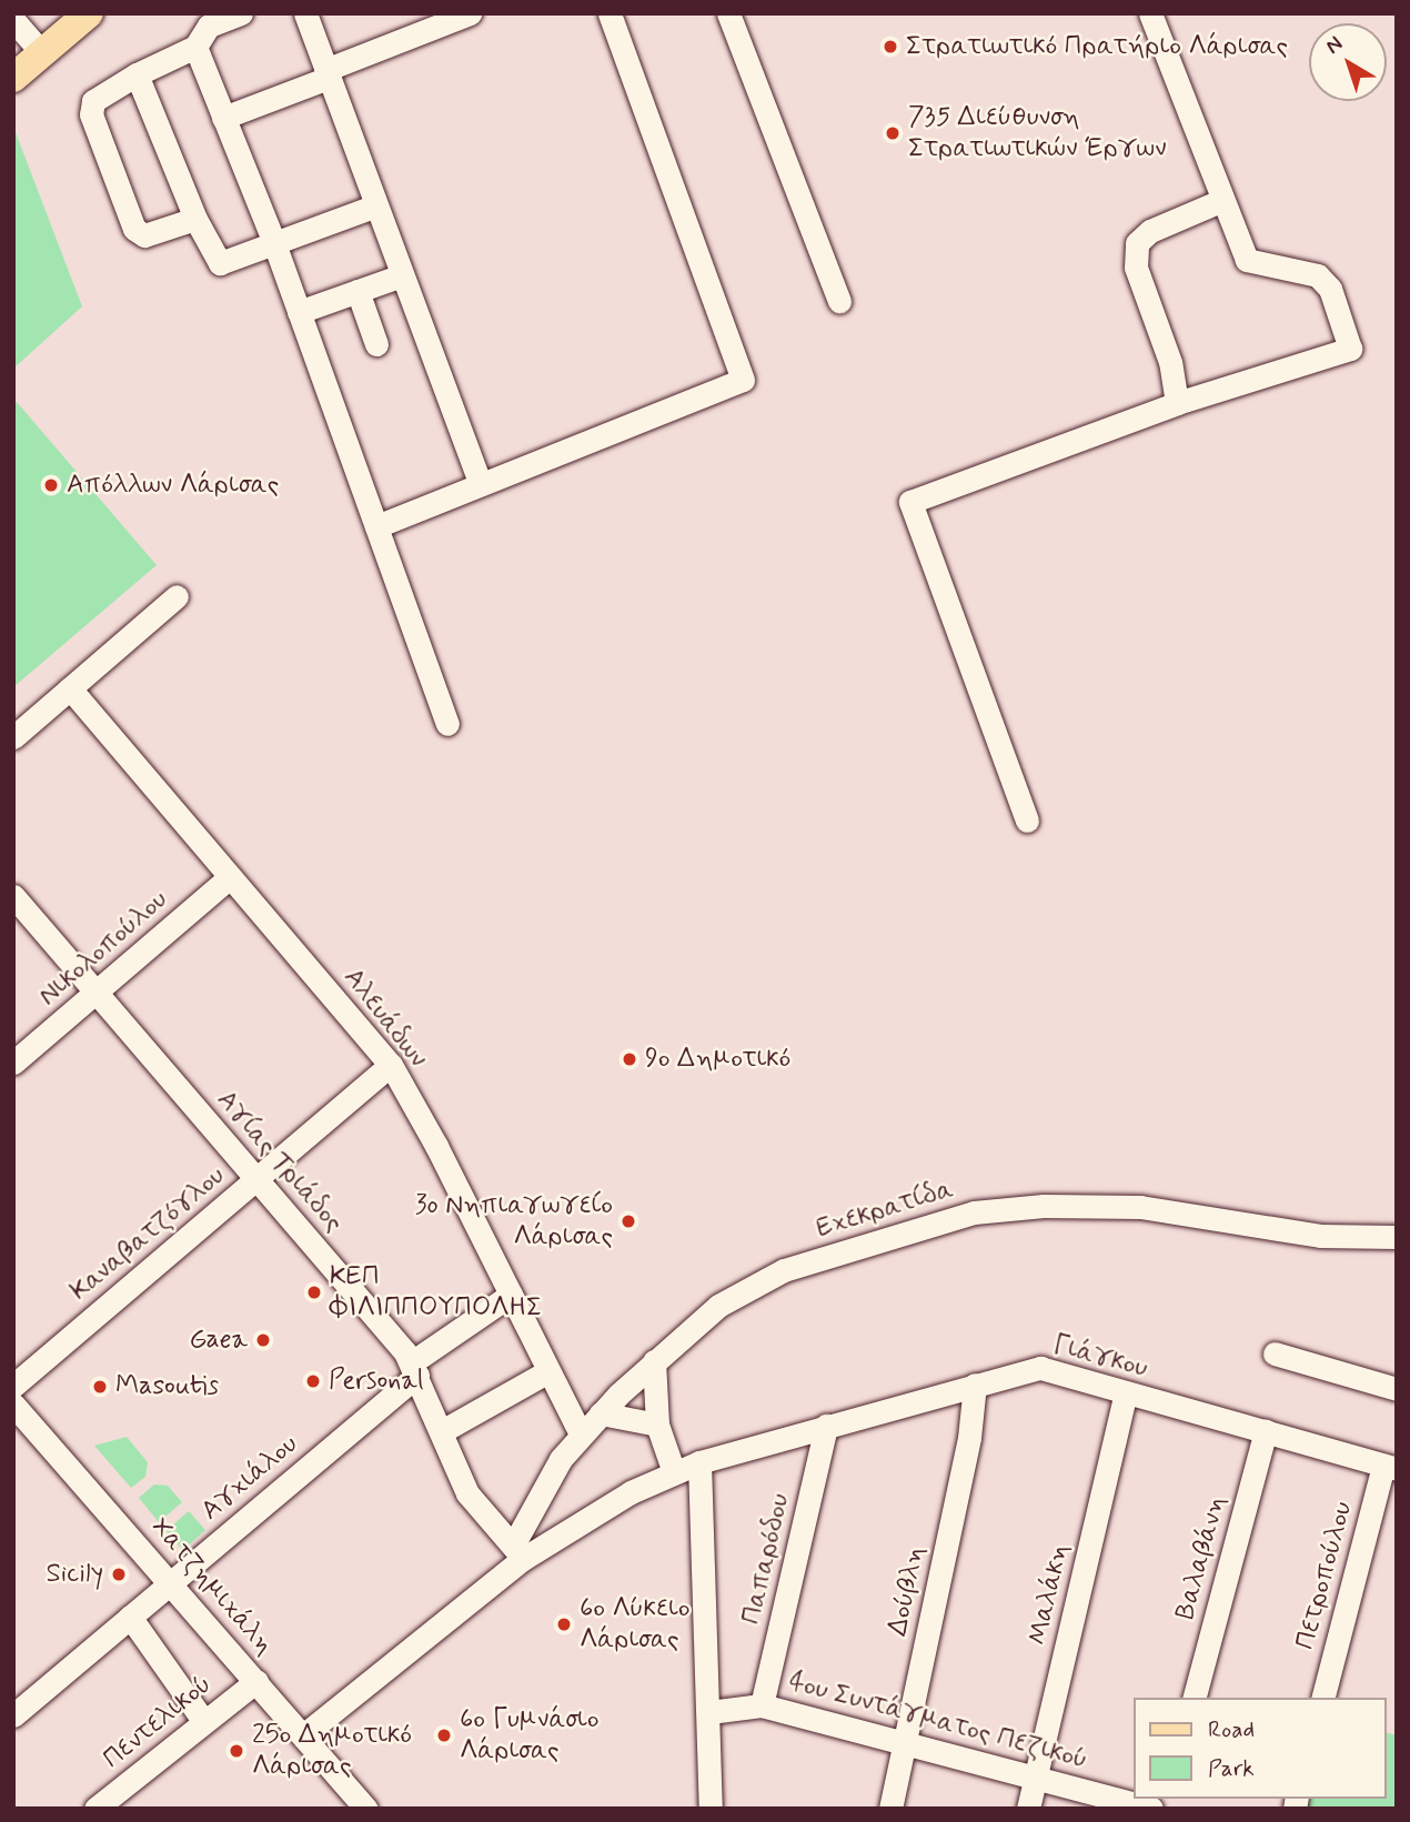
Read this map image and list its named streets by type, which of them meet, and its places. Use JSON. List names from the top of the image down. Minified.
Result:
{"streets":{"street":["Νικολοπούλου","Αλευάδων","Αγίας Τριάδος","Εχεκρατίδα","Καναβατζόγλου","Γιάγκου","Αγχιάλου","Βαλαβάνη","Παπαρόδου","Πετροπούλου","Χατζημιχάλη","Δούβλη","Μαλάκη","4ου Συντάγματος Πεζικού","Πεντελικού"]},"crossings":[["Νικολοπούλου","Αλευάδων"],["Νικολοπούλου","Αγίας Τριάδος"],["Αλευάδων","Εχεκρατίδα"],["Αλευάδων","Καναβατζόγλου"],["Αλευάδων","Αγχιάλου"],["Αγίας Τριάδος","Εχεκρατίδα"],["Αγίας Τριάδος","Καναβατζόγλου"],["Αγίας Τριάδος","Γιάγκου"],["Αγίας Τριάδος","Αγχιάλου"],["Εχεκρατίδα","Γιάγκου"],["Γιάγκου","Βαλαβάνη"],["Γιάγκου","Παπαρόδου"],["Γιάγκου","Πετροπούλου"],["Γιάγκου","Χατζημιχάλη"],["Γιάγκου","Δούβλη"],["Γιάγκου","Μαλάκη"],["Αγχιάλου","Χατζημιχάλη"],["Παπαρόδου","4ου Συντάγματος Πεζικού"],["Χατζημιχάλη","Πεντελικού"],["Δούβλη","4ου Συντάγματος Πεζικού"],["Μαλάκη","4ου Συντάγματος Πεζικού"]],"places":["Στρατιωτικό Πρατήριο Λάρισας","735 Διεύθυνση Στρατιωτικών Έργων","Απόλλων Λάρισας","9ο Δημοτικό","3o Νηπιαγωγείο Λάρισας","ΚΕΠ ΦΙΛΙΠΠΟΥΠΟΛΗΣ","Gaea","Personal","Masoutis","Sicily","6ο Λύκειο Λάρισας","6ο Γυμνάσιο Λάρισας","25ο Δημοτικό Λάρισας"],"legend":["Road","Park"],"north":"top left"}
